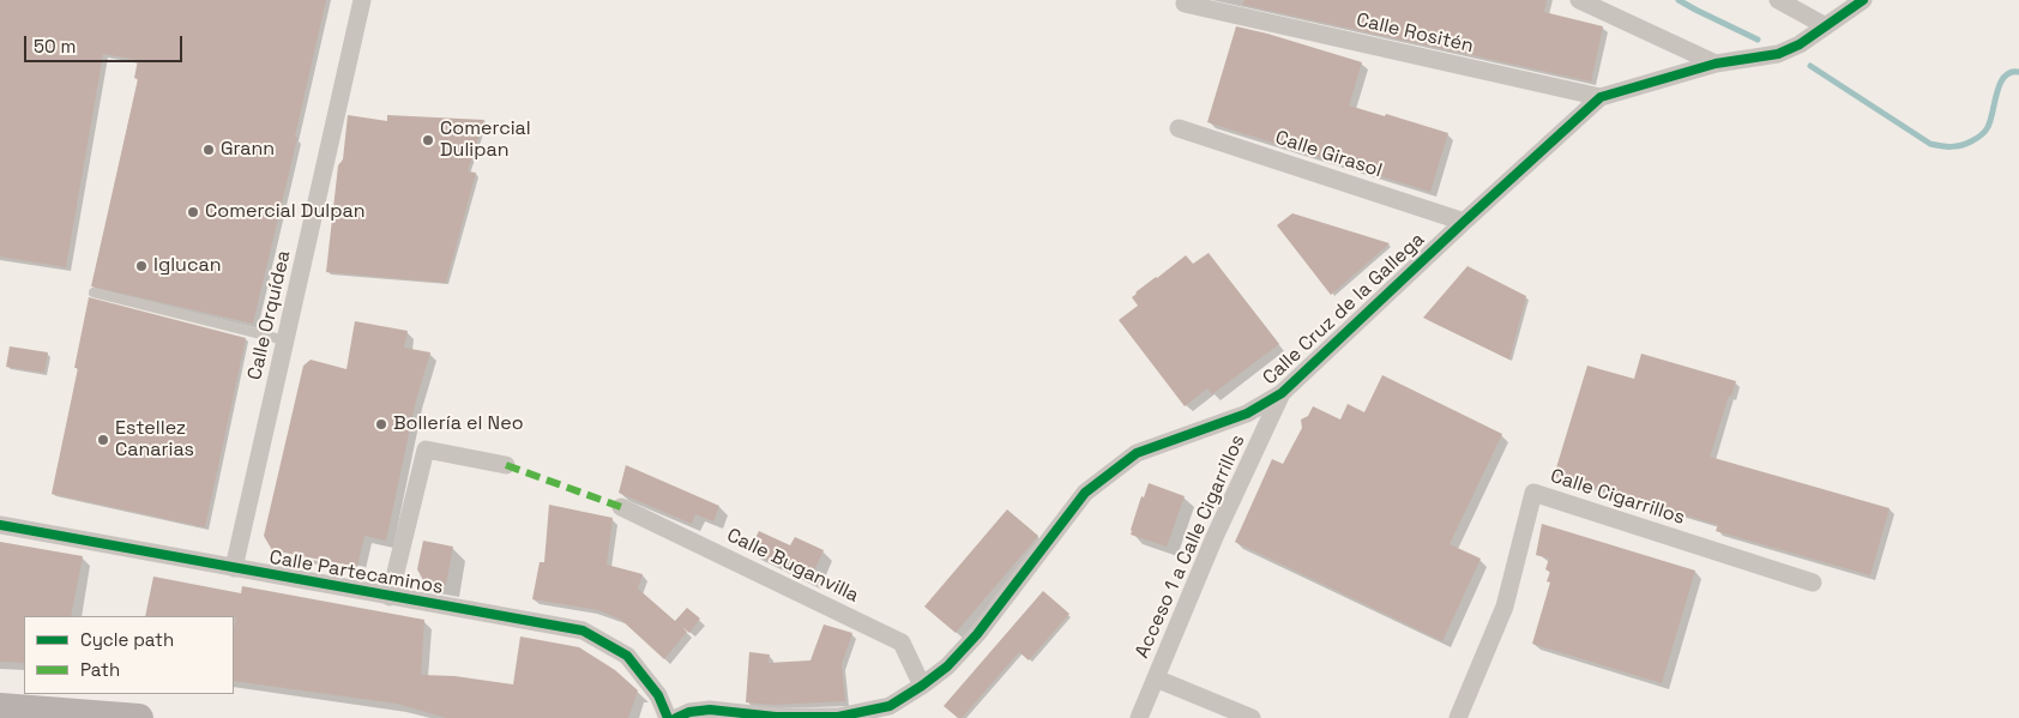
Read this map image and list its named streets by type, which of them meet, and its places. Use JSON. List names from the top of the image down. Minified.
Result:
{"streets":{"street":["Calle Rositén","Calle Girasol","Calle Cruz de la Gallega","Calle Orquídea","Calle Cigarrillos","Acceso 1 a Calle Cigarrillos","Calle Buganvilla","Calle Partecaminos"]},"crossings":[["Calle Rositén","Calle Cruz de la Gallega"],["Calle Girasol","Calle Cruz de la Gallega"],["Calle Cruz de la Gallega","Acceso 1 a Calle Cigarrillos"],["Calle Cruz de la Gallega","Calle Buganvilla"],["Calle Orquídea","Calle Partecaminos"]],"places":["Comercial Dulipan","Grann","Comercial Dulpan","Iglucan","Bollería el Neo","Estellez Canarias"],"legend":["Cycle path","Path"],"scale_bar":"50 m"}
